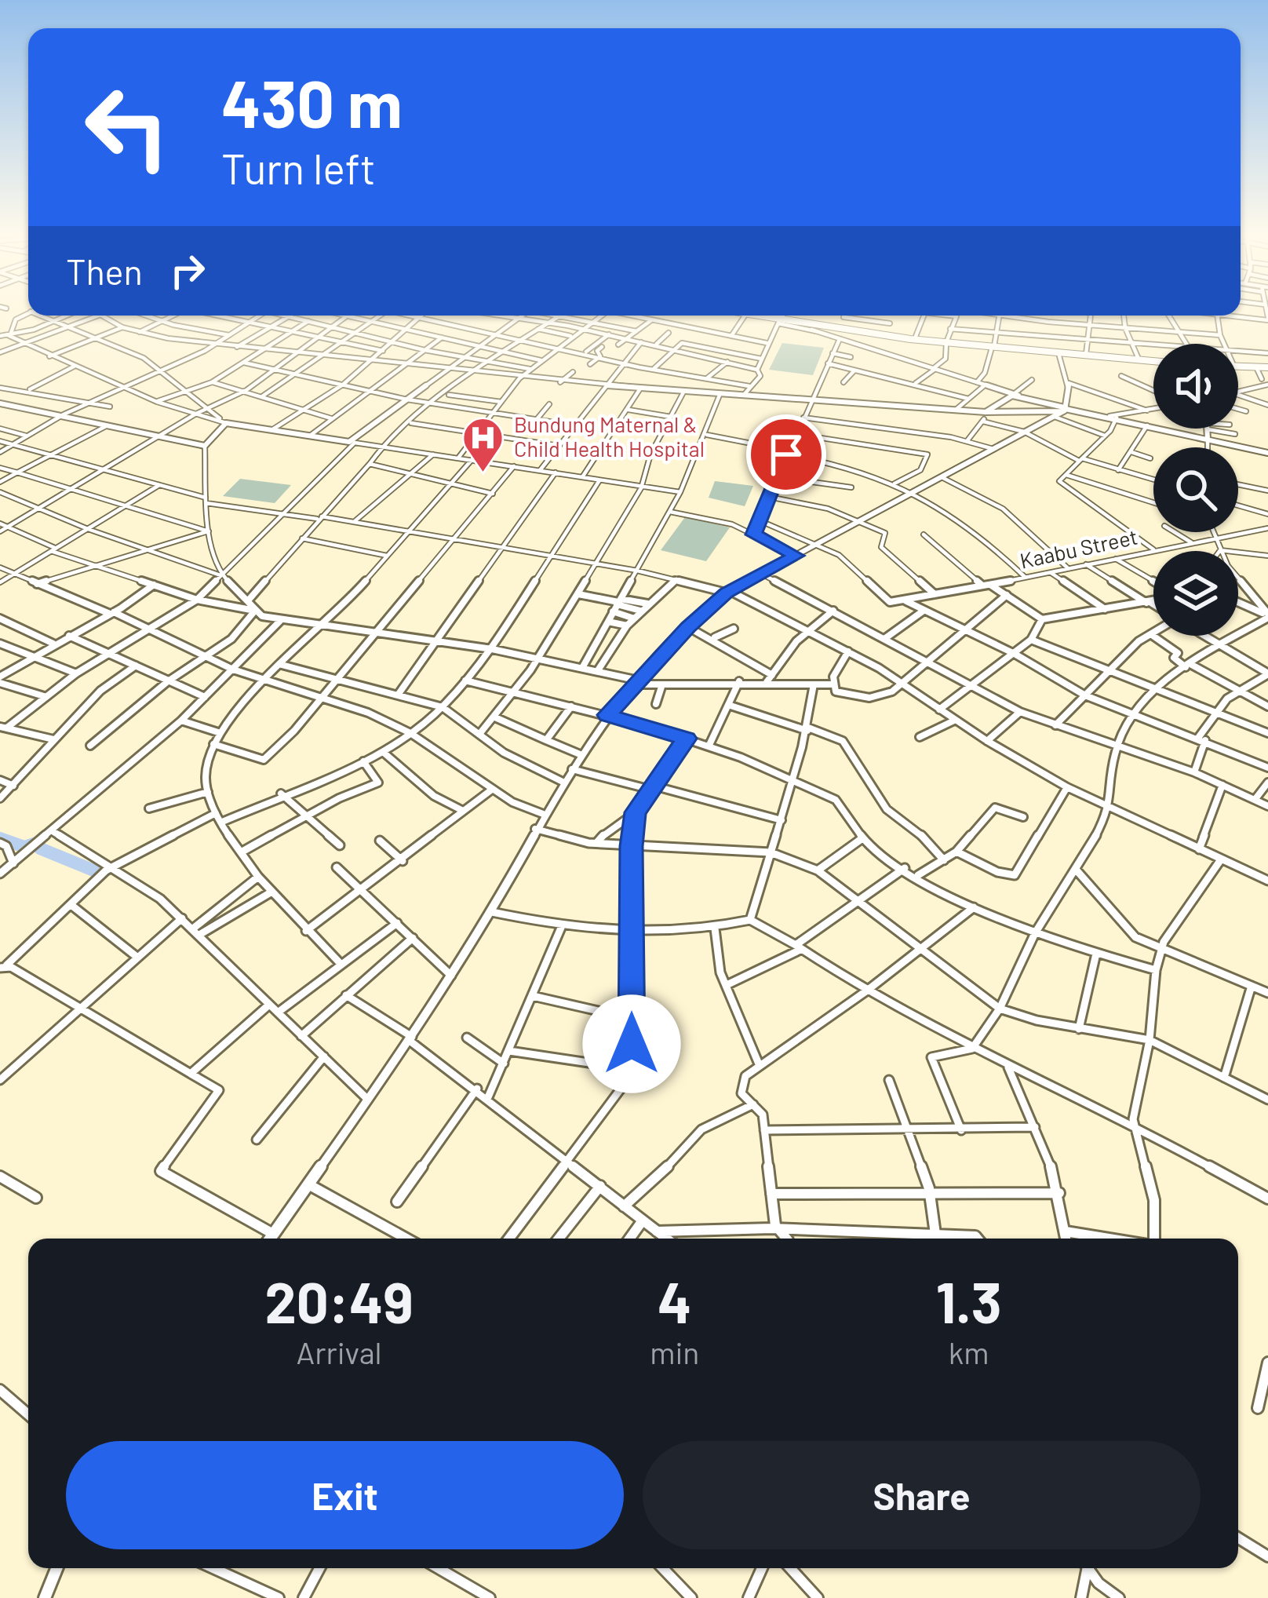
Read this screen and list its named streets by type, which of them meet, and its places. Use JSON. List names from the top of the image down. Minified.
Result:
{"streets":{"street":["Kaabu Street"]},"places":{"hospital":["Bundung Maternal & Child Health Hospital"]},"page":{"turn":["430 m","Turn left"],"then":"Then","eta":["20:49","Arrival","4","min","1.3","km"],"buttons":["Exit","Share"]}}
